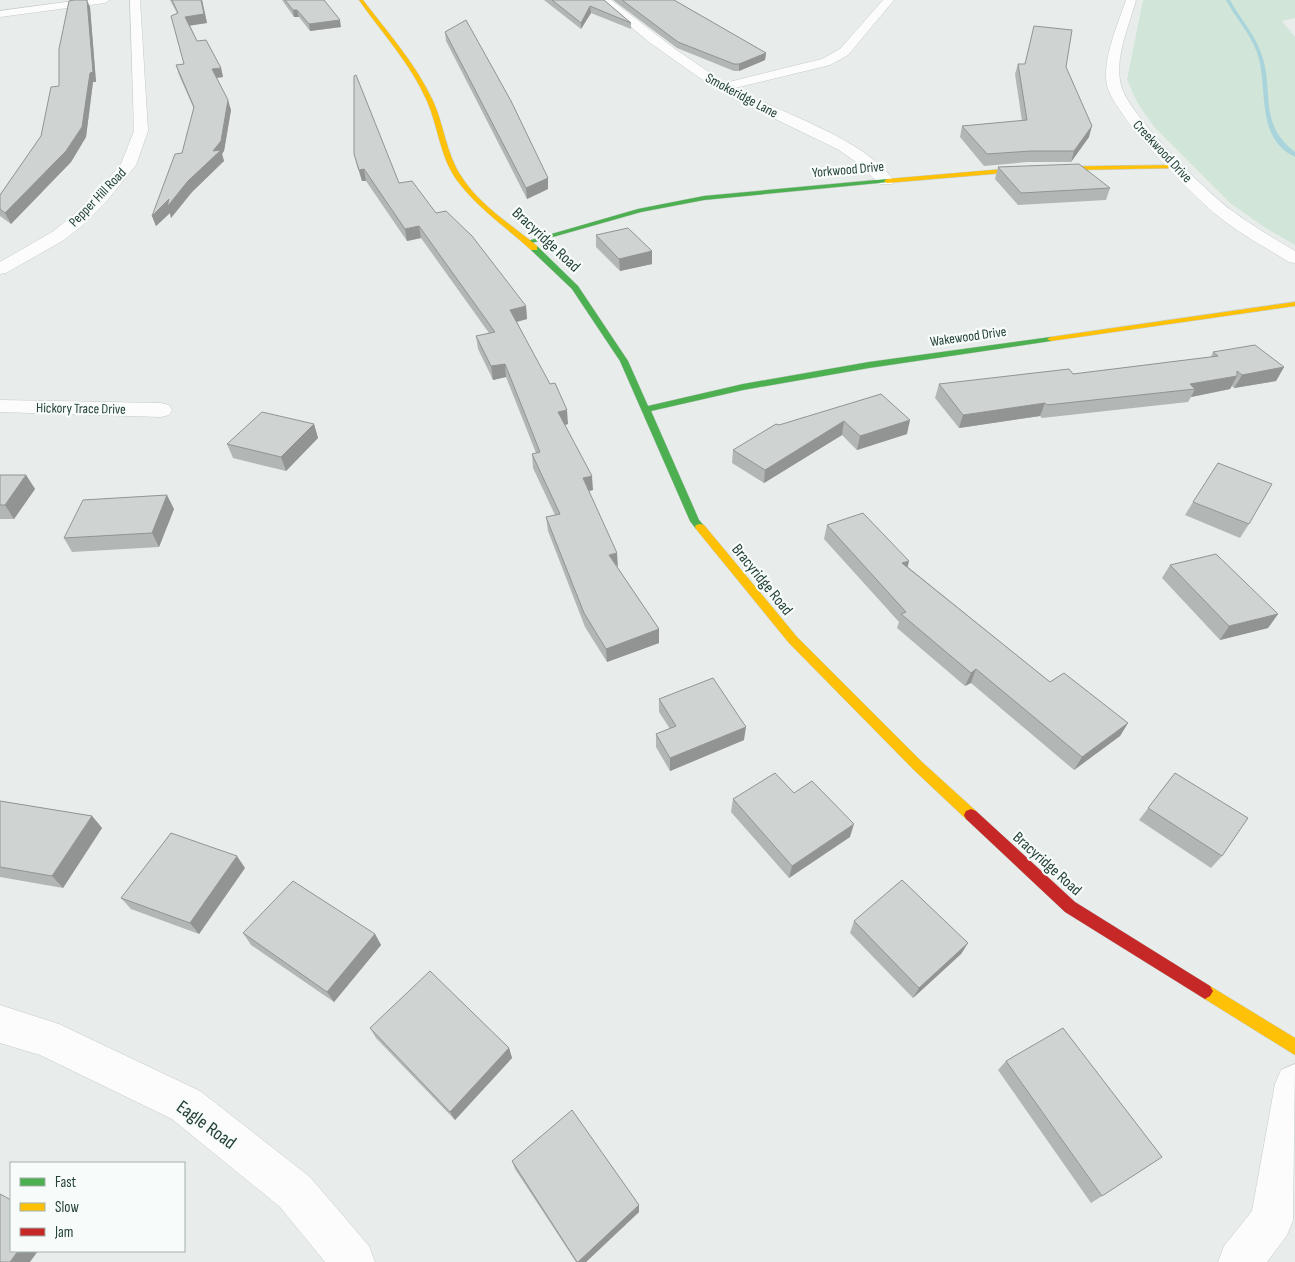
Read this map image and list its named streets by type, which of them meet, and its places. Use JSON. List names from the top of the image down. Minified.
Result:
{"streets":{"street":["Smokeridge Lane","Creekwood Drive","Yorkwood Drive","Pepper Hill Road","Bracyridge Road","Wakewood Drive","Hickory Trace Drive","Eagle Road"]},"crossings":[["Smokeridge Lane","Yorkwood Drive"],["Creekwood Drive","Yorkwood Drive"],["Yorkwood Drive","Bracyridge Road"],["Bracyridge Road","Wakewood Drive"]],"legend":["Fast","Slow","Jam"]}
